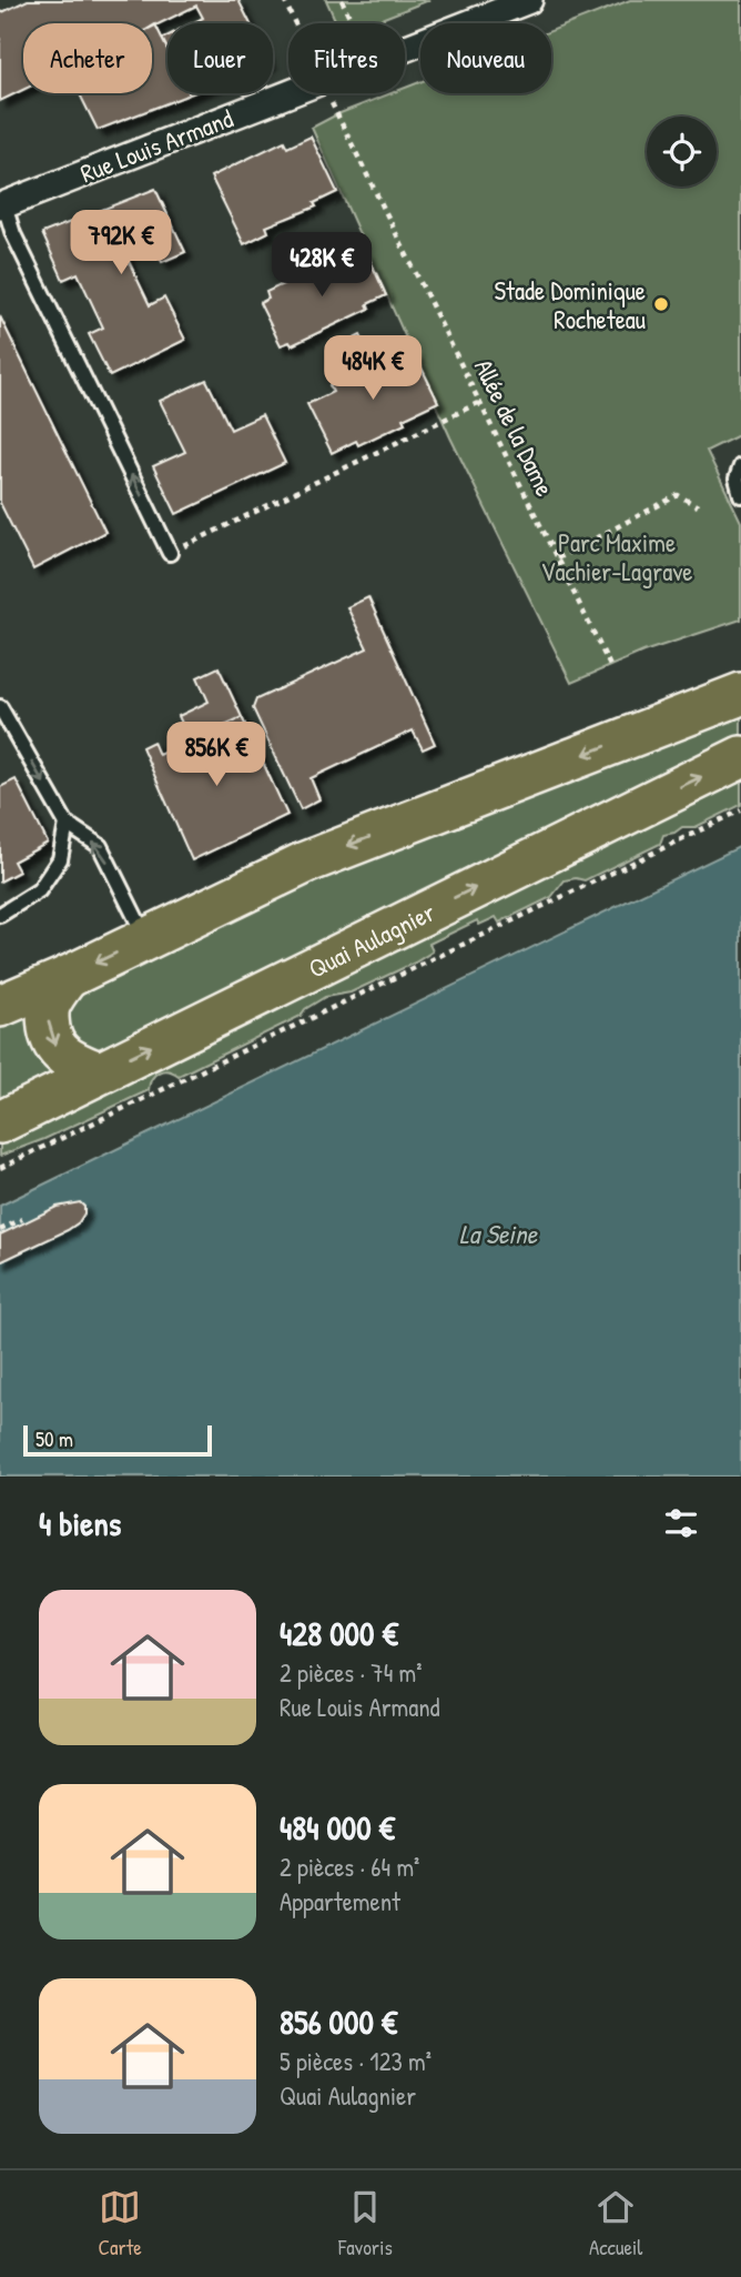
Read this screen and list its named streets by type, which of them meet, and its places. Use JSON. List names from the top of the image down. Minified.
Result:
{"streets":{"main road":["Quai Aulagnier"],"street":["Rue Louis Armand"],"path":["Allée de la Dame"]},"water":["La Seine"],"parks":["Parc Maxime Vachier-Lagrave"],"places":["Stade Dominique Rocheteau"],"scale_bar":"50 m","page":{"chip":["Acheter","Louer","Filtres","Nouveau"],"price":["792K €","428K €","484K €","856K €"],"scale":"50 m","heading":"4 biens","list":[{"name":"428 000 €","note":"2 pièces · 74 m² · Rue Louis Armand"},{"name":"484 000 €","note":"2 pièces · 64 m² · Appartement"},{"name":"856 000 €","note":"5 pièces · 123 m² · Quai Aulagnier"}],"tabs":["Carte","Favoris","Accueil"]}}
